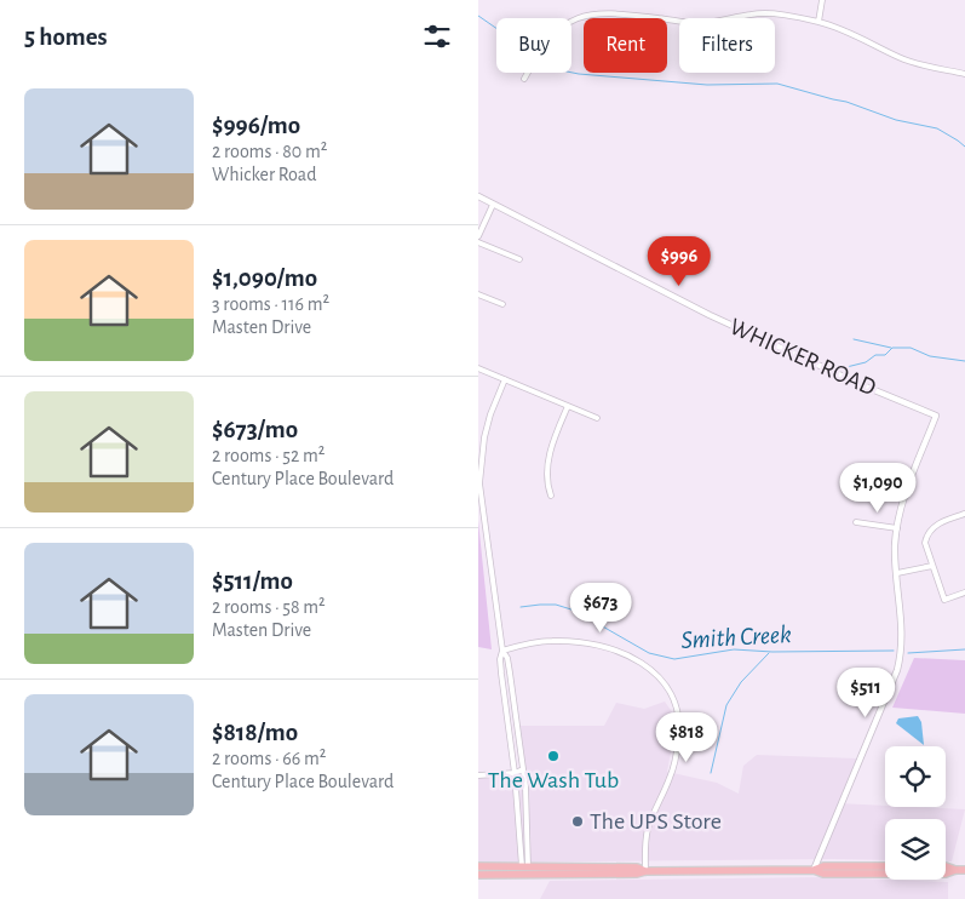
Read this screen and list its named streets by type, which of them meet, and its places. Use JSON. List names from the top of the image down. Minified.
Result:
{"streets":{"street":["WHICKER ROAD"]},"water":["Smith Creek"],"places":["The Wash Tub","The UPS Store"],"page":{"heading":"5 homes","chip":["Buy","Rent","Filters"],"list":[{"name":"$996/mo","note":"2 rooms · 80 m² · Whicker Road"},{"name":"$1,090/mo","note":"3 rooms · 116 m² · Masten Drive"},{"name":"$673/mo","note":"2 rooms · 52 m² · Century Place Boulevard"},{"name":"$511/mo","note":"2 rooms · 58 m² · Masten Drive"},{"name":"$818/mo","note":"2 rooms · 66 m² · Century Place Boulevard"}],"price":["$996","$1,090","$673","$511","$818"]}}
